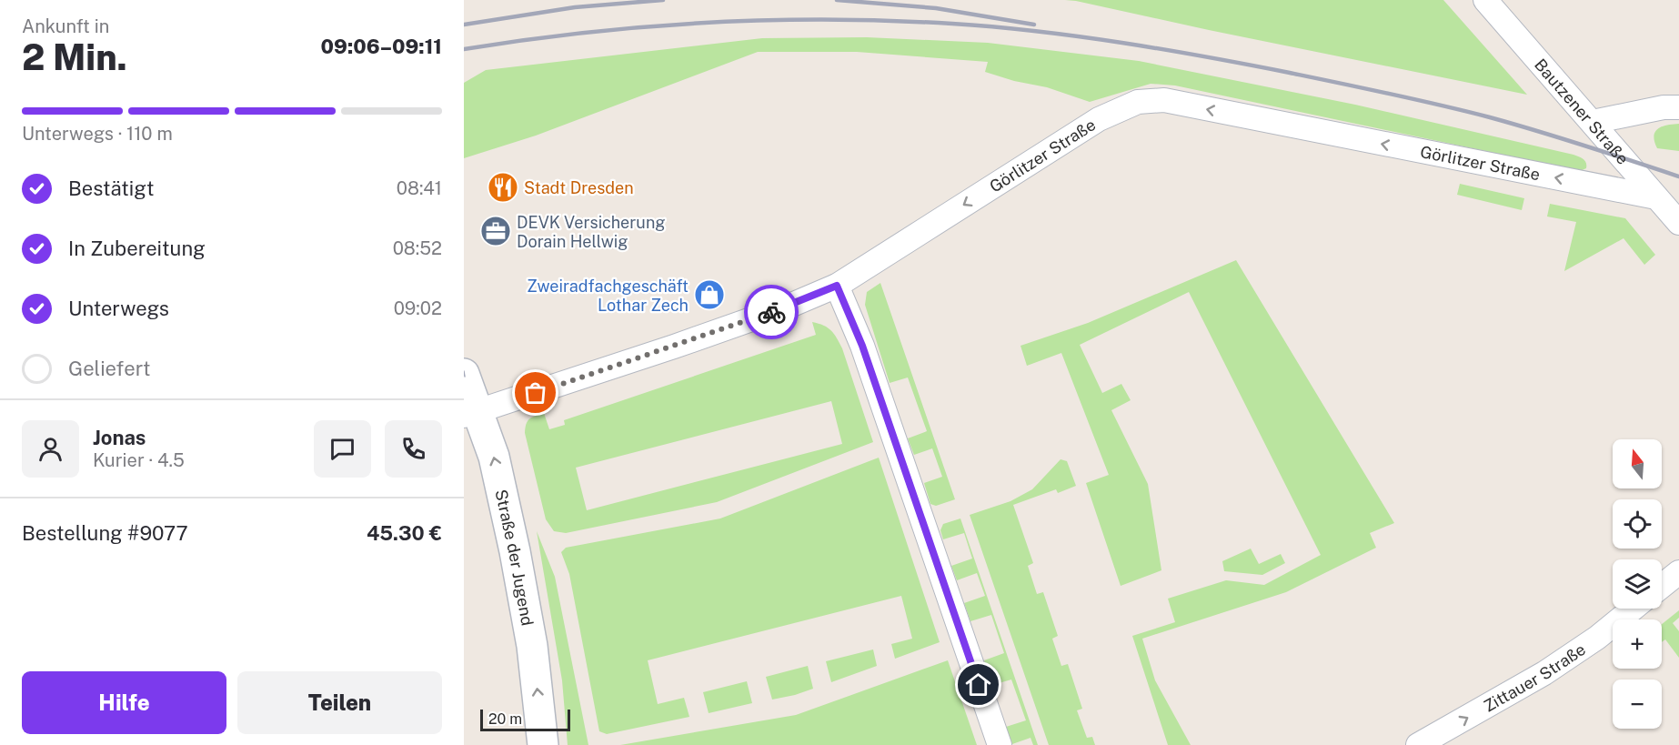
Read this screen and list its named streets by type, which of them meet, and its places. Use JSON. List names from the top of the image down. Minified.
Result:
{"streets":{"main road":["Straße der Jugend"],"street":["Bautzener Straße","Görlitzer Straße","Zittauer Straße"]},"crossings":[["Bautzener Straße","Görlitzer Straße"],["Görlitzer Straße","Straße der Jugend"]],"one_way":["Görlitzer Straße","Straße der Jugend","Zittauer Straße"],"places":{"restaurant":["Stadt Dresden"],"office":["DEVK Versicherung Dorain Hellwig"],"shop":["Zweiradfachgeschäft Lothar Zech"]},"scale_bar":"20 m","north":"top","page":{"heading":["2 Min.","Ankunft in","09:06–09:11"],"panel":["Jonas","Kurier · 4.5","Bestellung #9077","45.30 €"],"bar":"Unterwegs · 110 m","list":[["Bestätigt","08:41"],["In Zubereitung","08:52"],["Unterwegs","09:02"],"Geliefert"],"map_buttons":["+","−"],"buttons":["Hilfe","Teilen"],"scale":"20 m"}}
